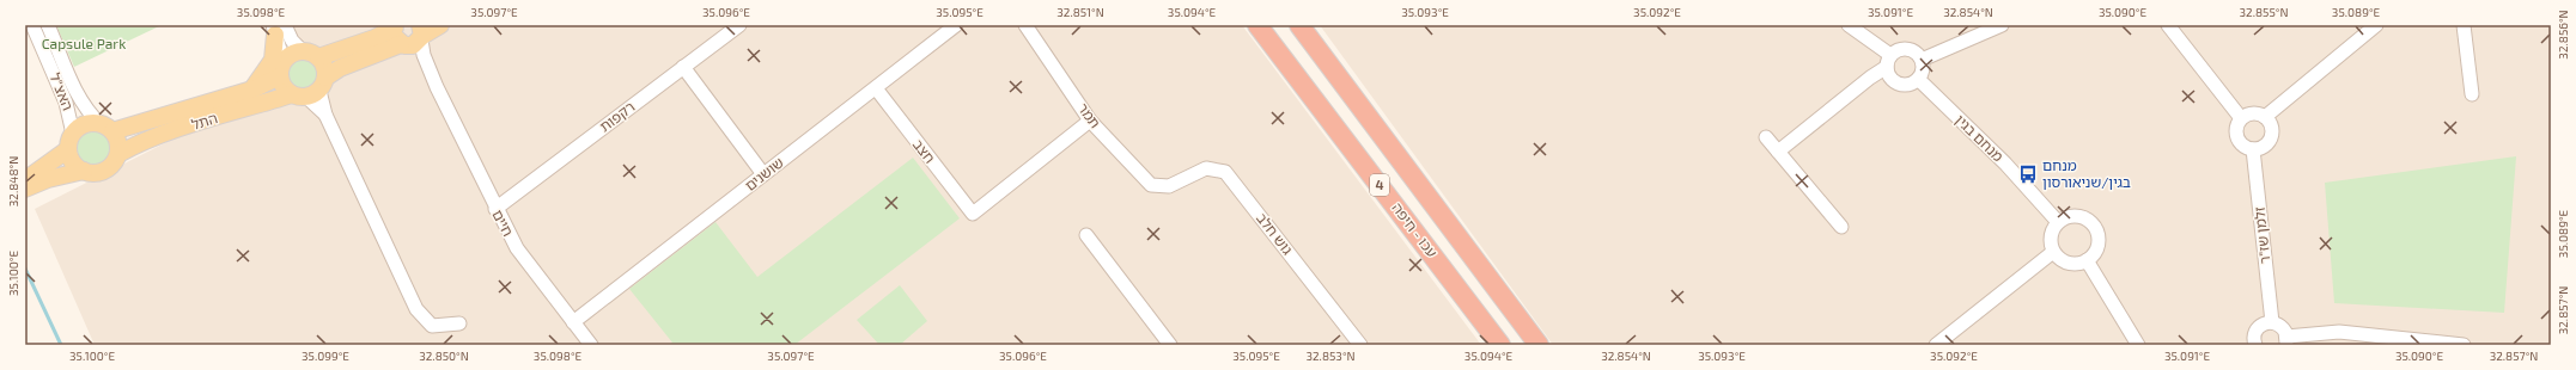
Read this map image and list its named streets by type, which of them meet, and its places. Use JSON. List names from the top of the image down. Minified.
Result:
{"streets":{"highway":["4","עכו - חיפה"],"main road":["התל"],"street":["האצ\"ל","תמר","רקפות","מנחם בגין","חצב","שושנים","חיים","גוש חלב","זלמן שז\"ר"]},"crossings":[["האצ\"ל","התל"],["תמר","חצב"],["תמר","גוש חלב"],["רקפות","חיים"],["התל","חיים"],["חצב","שושנים"],["שושנים","חיים"]],"parks":["Capsule Park"],"places":{"bus stop":["מנחם בגין/שניאורסון"]},"coordinates":["35.098°E","35.097°E","35.096°E","35.095°E","32.851°N","35.094°E","35.093°E","35.092°E","35.091°E","32.854°N","35.090°E","32.855°N","35.089°E","32.856°N","32.848°N","35.100°E","32.857°N","35.099°E","32.850°N","32.853°N"]}
